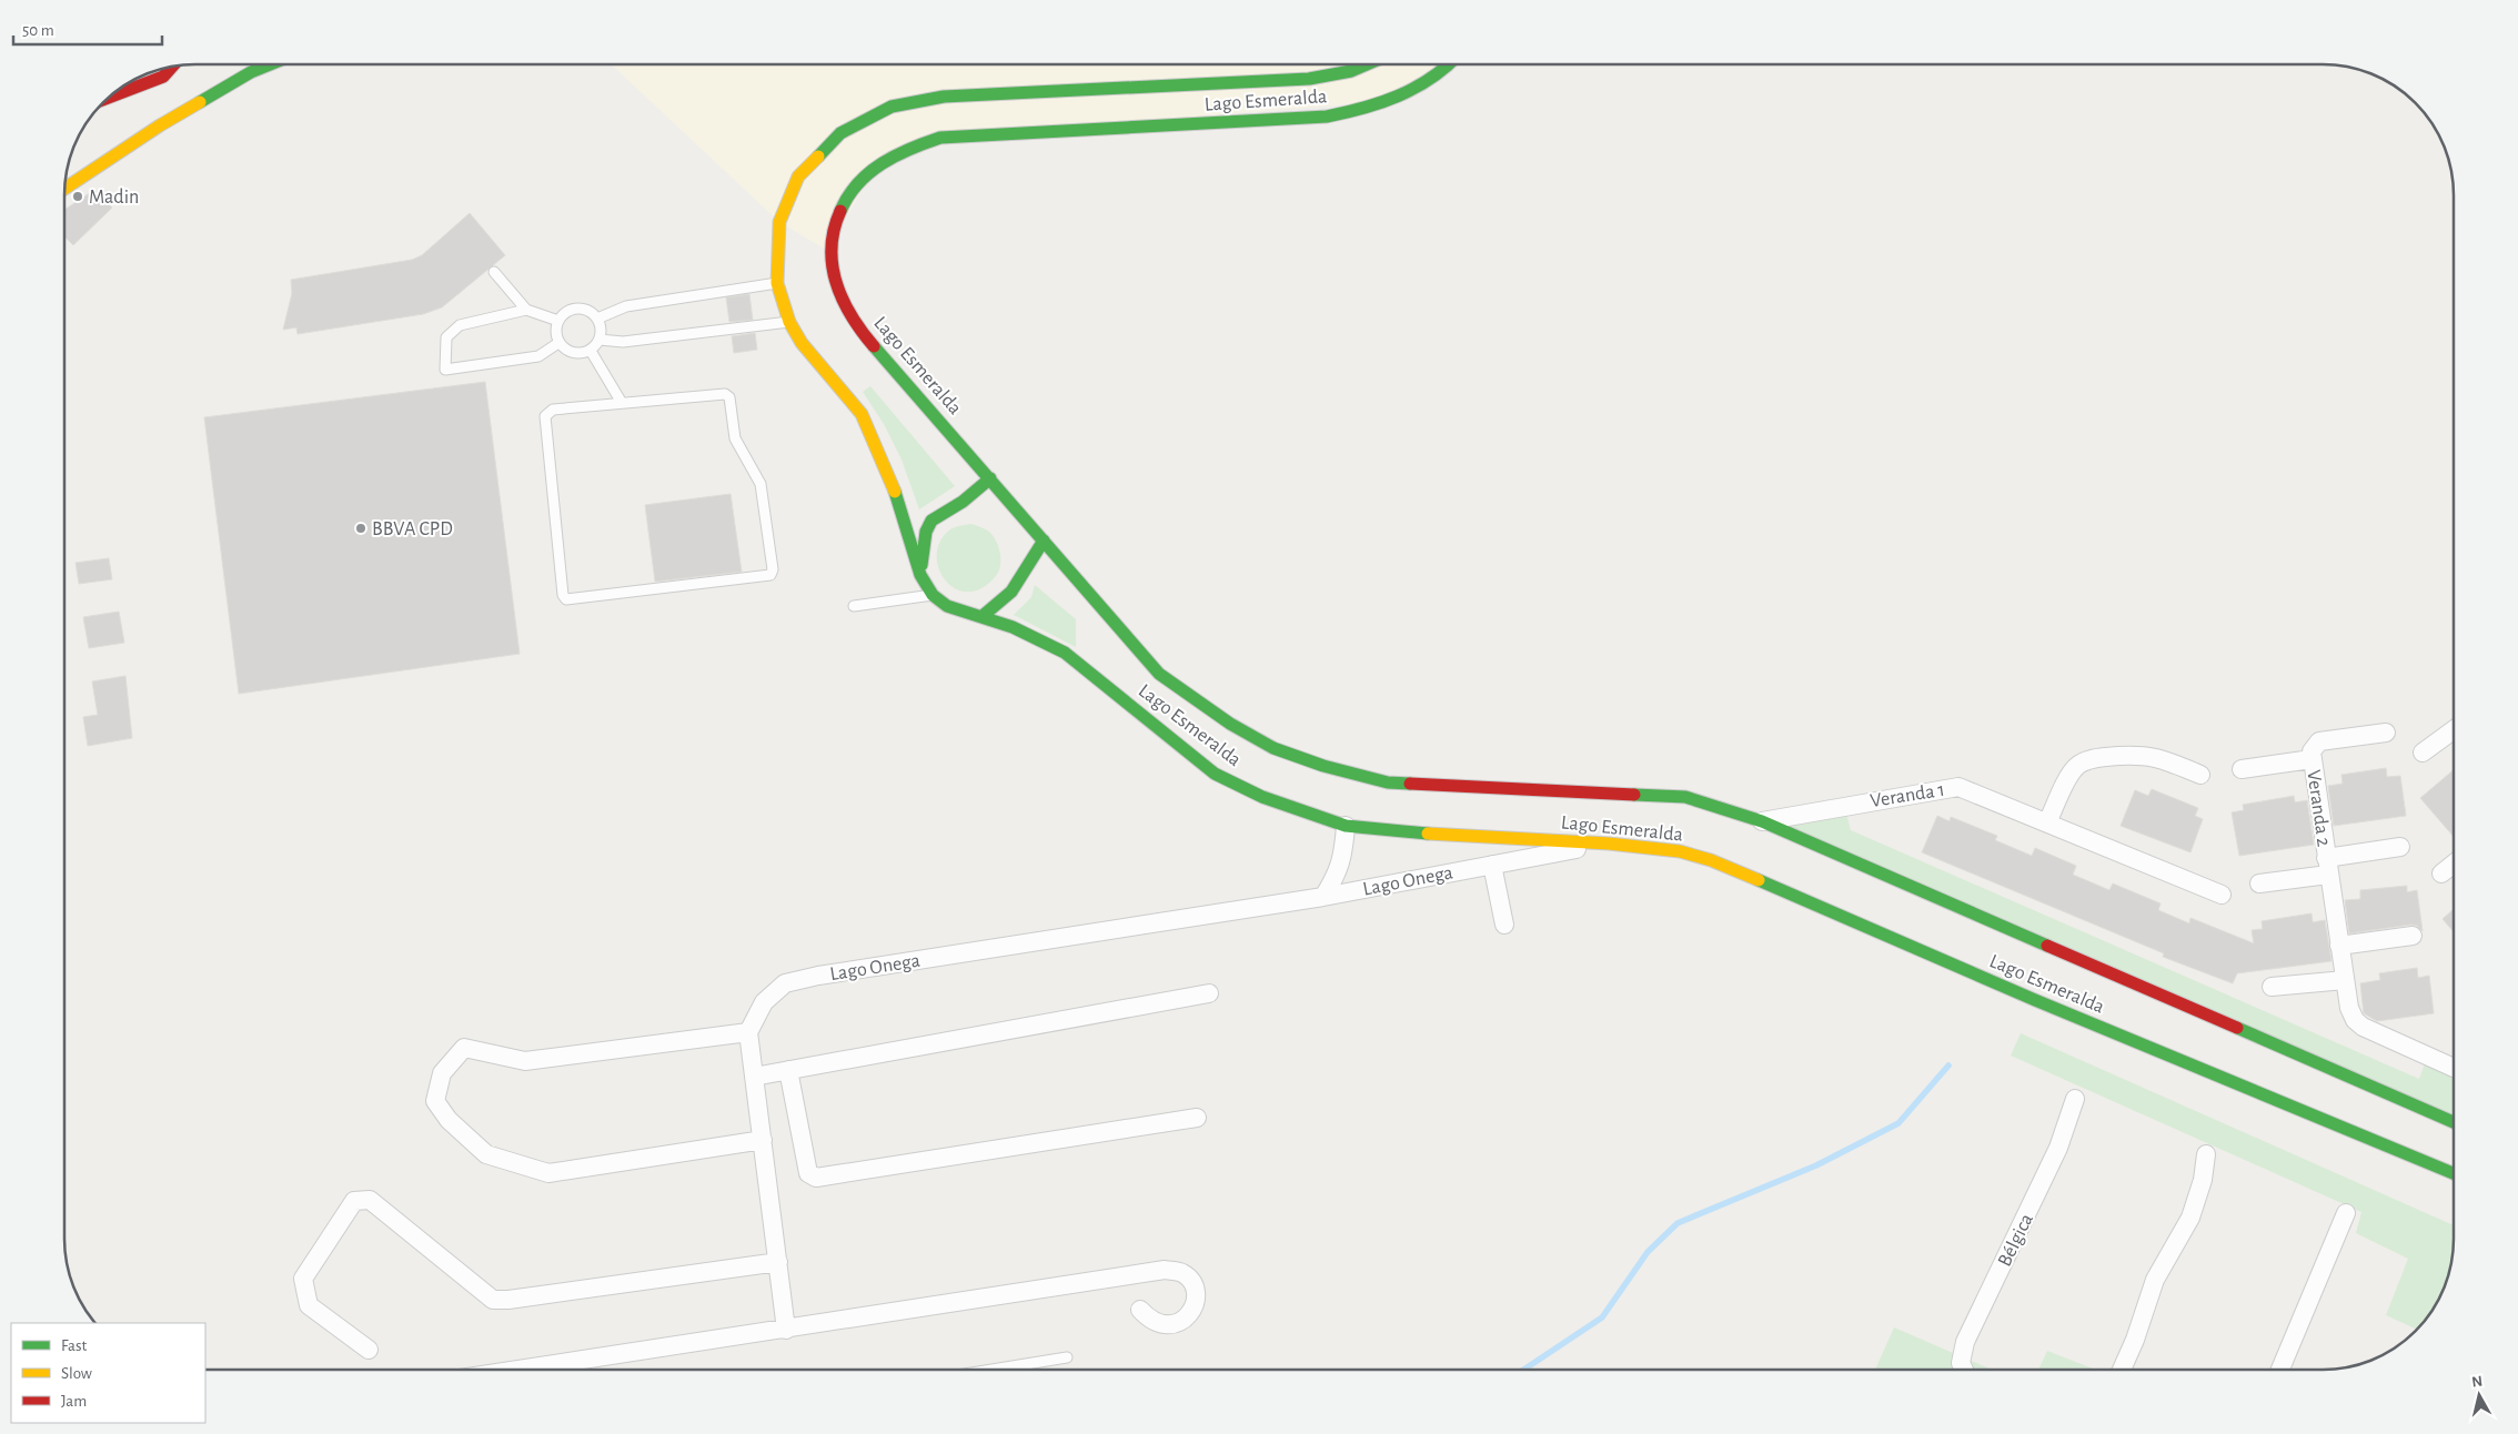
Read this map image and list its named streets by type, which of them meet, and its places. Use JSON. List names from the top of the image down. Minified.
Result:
{"streets":{"main road":["Lago Esmeralda"],"street":["Veranda 1","Veranda 2","Lago Onega","Bélgica"]},"crossings":[["Lago Esmeralda","Veranda 1"],["Lago Esmeralda","Lago Onega"]],"places":["Madin","BBVA CPD"],"legend":["Fast","Slow","Jam"],"scale_bar":"50 m","north":"top"}
